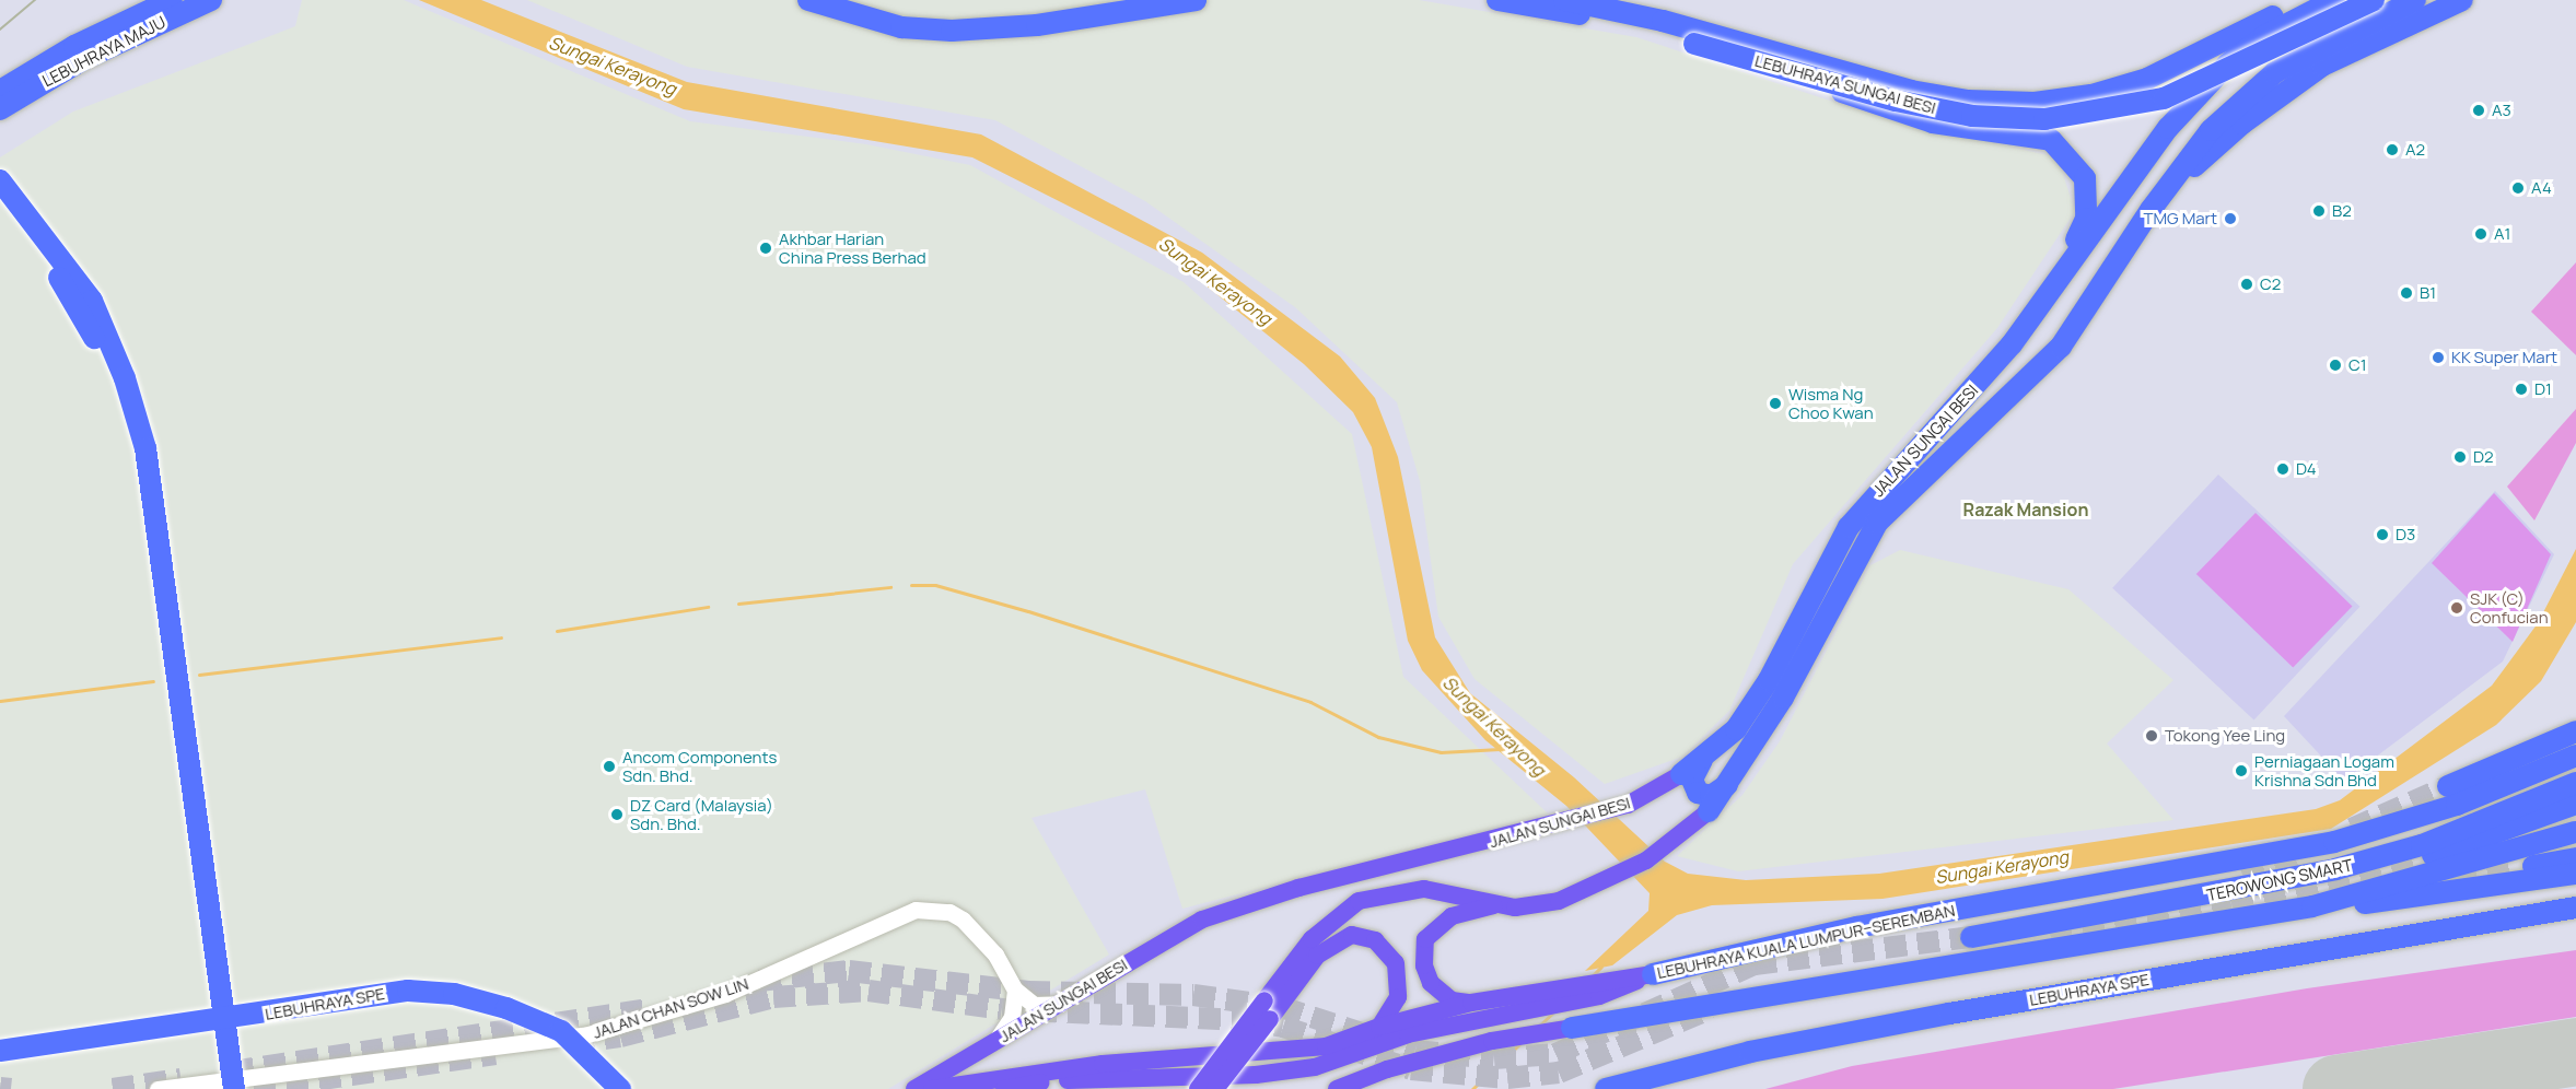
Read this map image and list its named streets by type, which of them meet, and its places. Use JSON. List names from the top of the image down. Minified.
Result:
{"streets":{"highway":["LEBUHRAYA MAJU","LEBUHRAYA SUNGAI BESI","JALAN SUNGAI BESI","TEROWONG SMART","LEBUHRAYA KUALA LUMPUR–SEREMBAN","LEBUHRAYA SPE"],"street":["JALAN CHAN SOW LIN"]},"crossings":[["JALAN SUNGAI BESI","JALAN CHAN SOW LIN"]],"districts":["Razak Mansion"],"water":["Sungai Kerayong"],"places":["A3","A2","A4","B2","TMG Mart","A1","Akhbar Harian China Press Berhad","C2","B1","KK Super Mart","C1","D1","Wisma Ng Choo Kwan","D2","D4","D3","SJK (C) Confucian","Tokong Yee Ling","Ancom Components Sdn. Bhd.","Perniagaan Logam Krishna Sdn Bhd","DZ Card (Malaysia) Sdn. Bhd."]}
